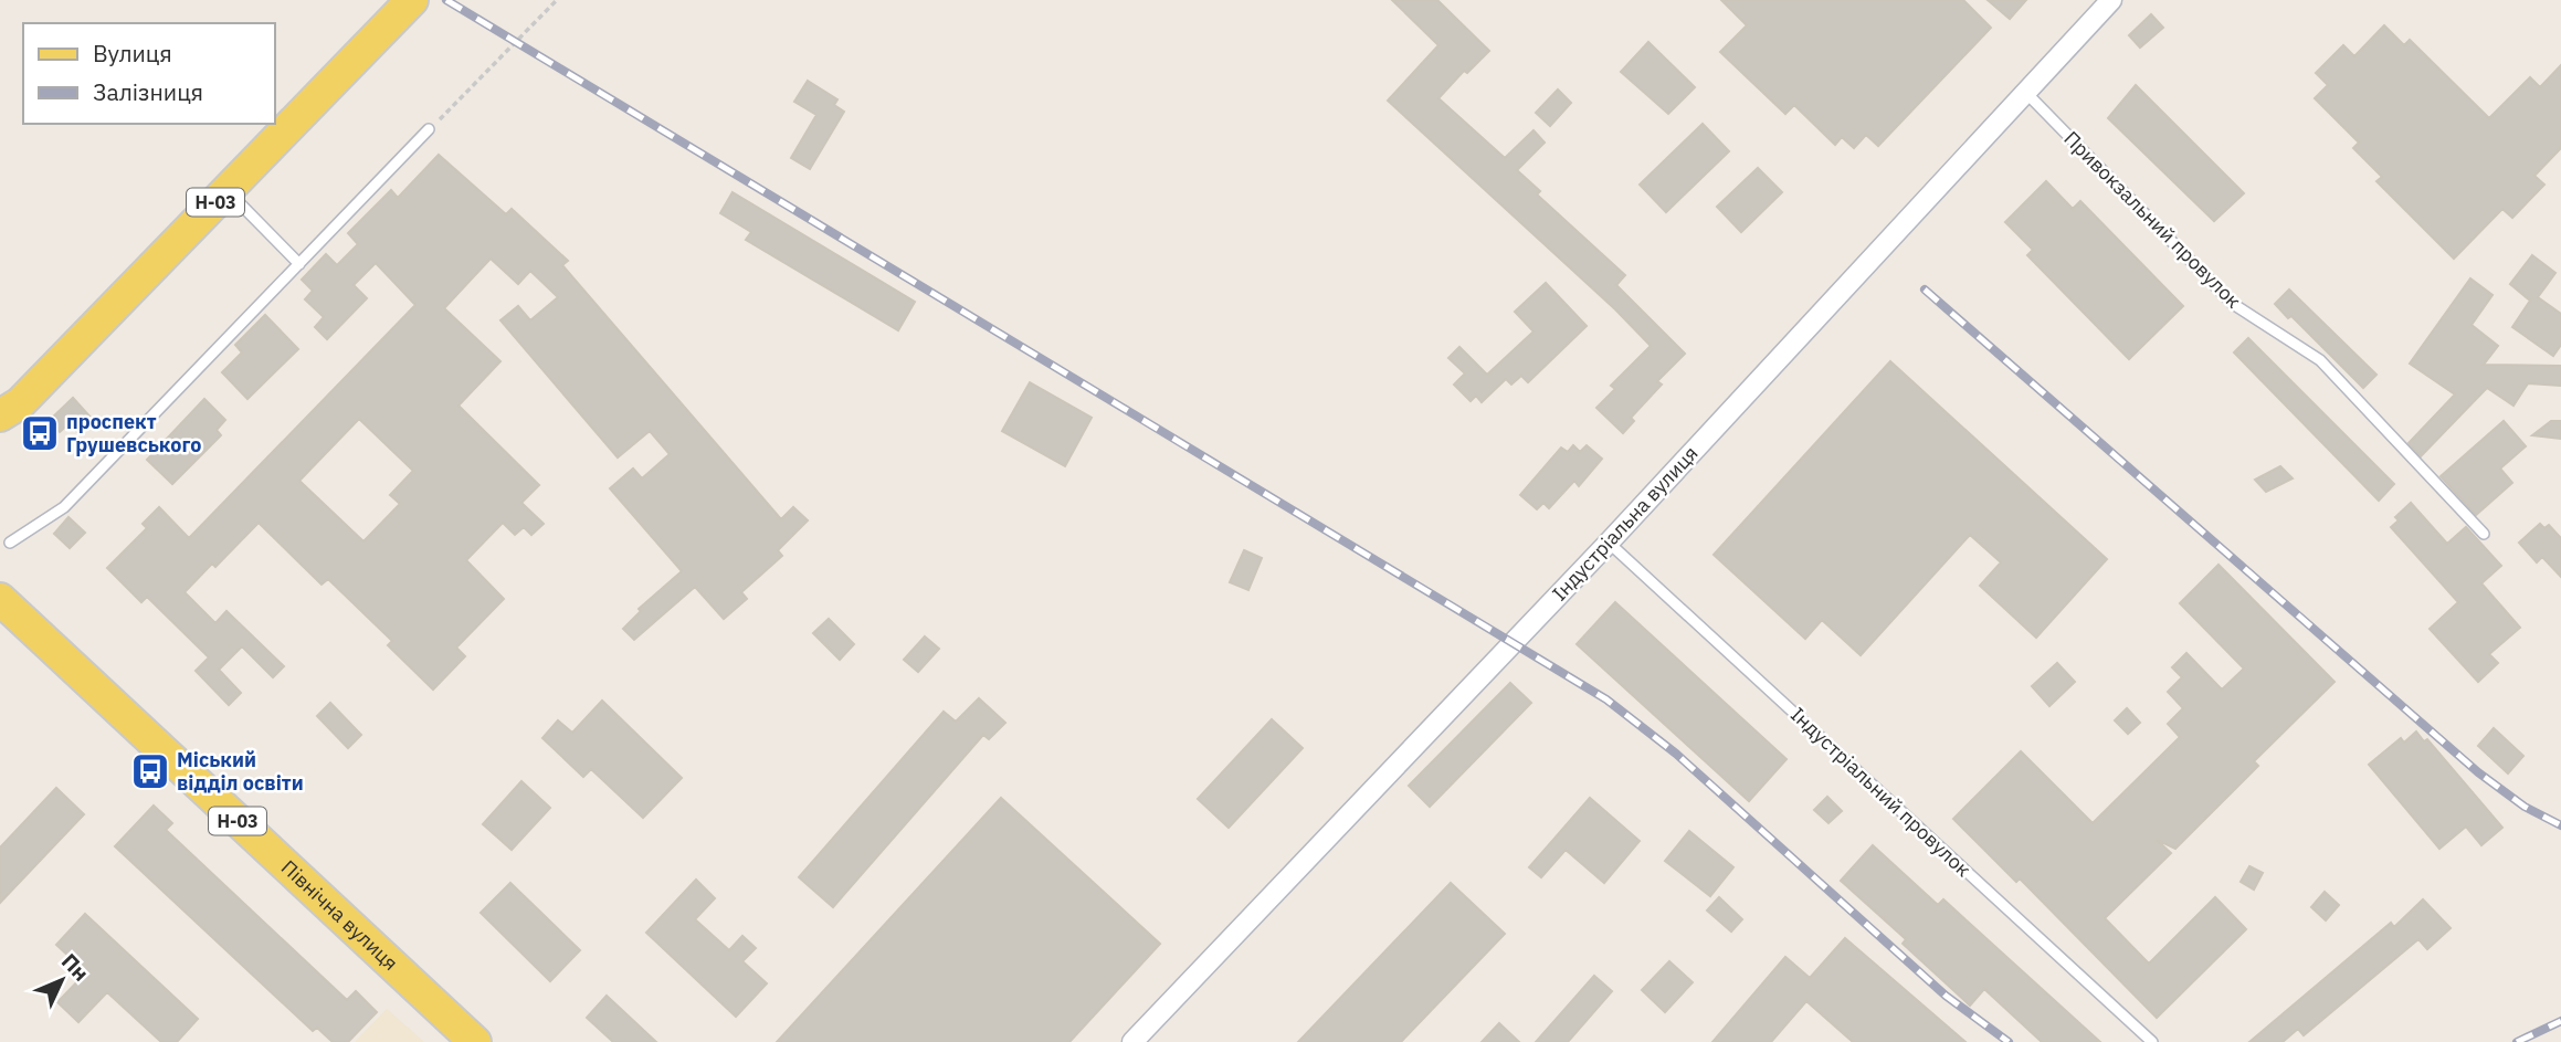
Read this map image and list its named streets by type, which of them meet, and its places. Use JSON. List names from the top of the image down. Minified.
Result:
{"streets":{"main road":["Н-03","Північна вулиця"],"street":["Індустріальна вулиця"],"lane":["Привокзальний провулок","Індустріальний провулок"]},"crossings":[["Привокзальний провулок","Індустріальна вулиця"],["Індустріальна вулиця","Індустріальний провулок"]],"places":{"bus stop":["проспект Грушевського","Міський відділ освіти"]},"legend":["Вулиця","Залізниця"],"north":"top right"}
